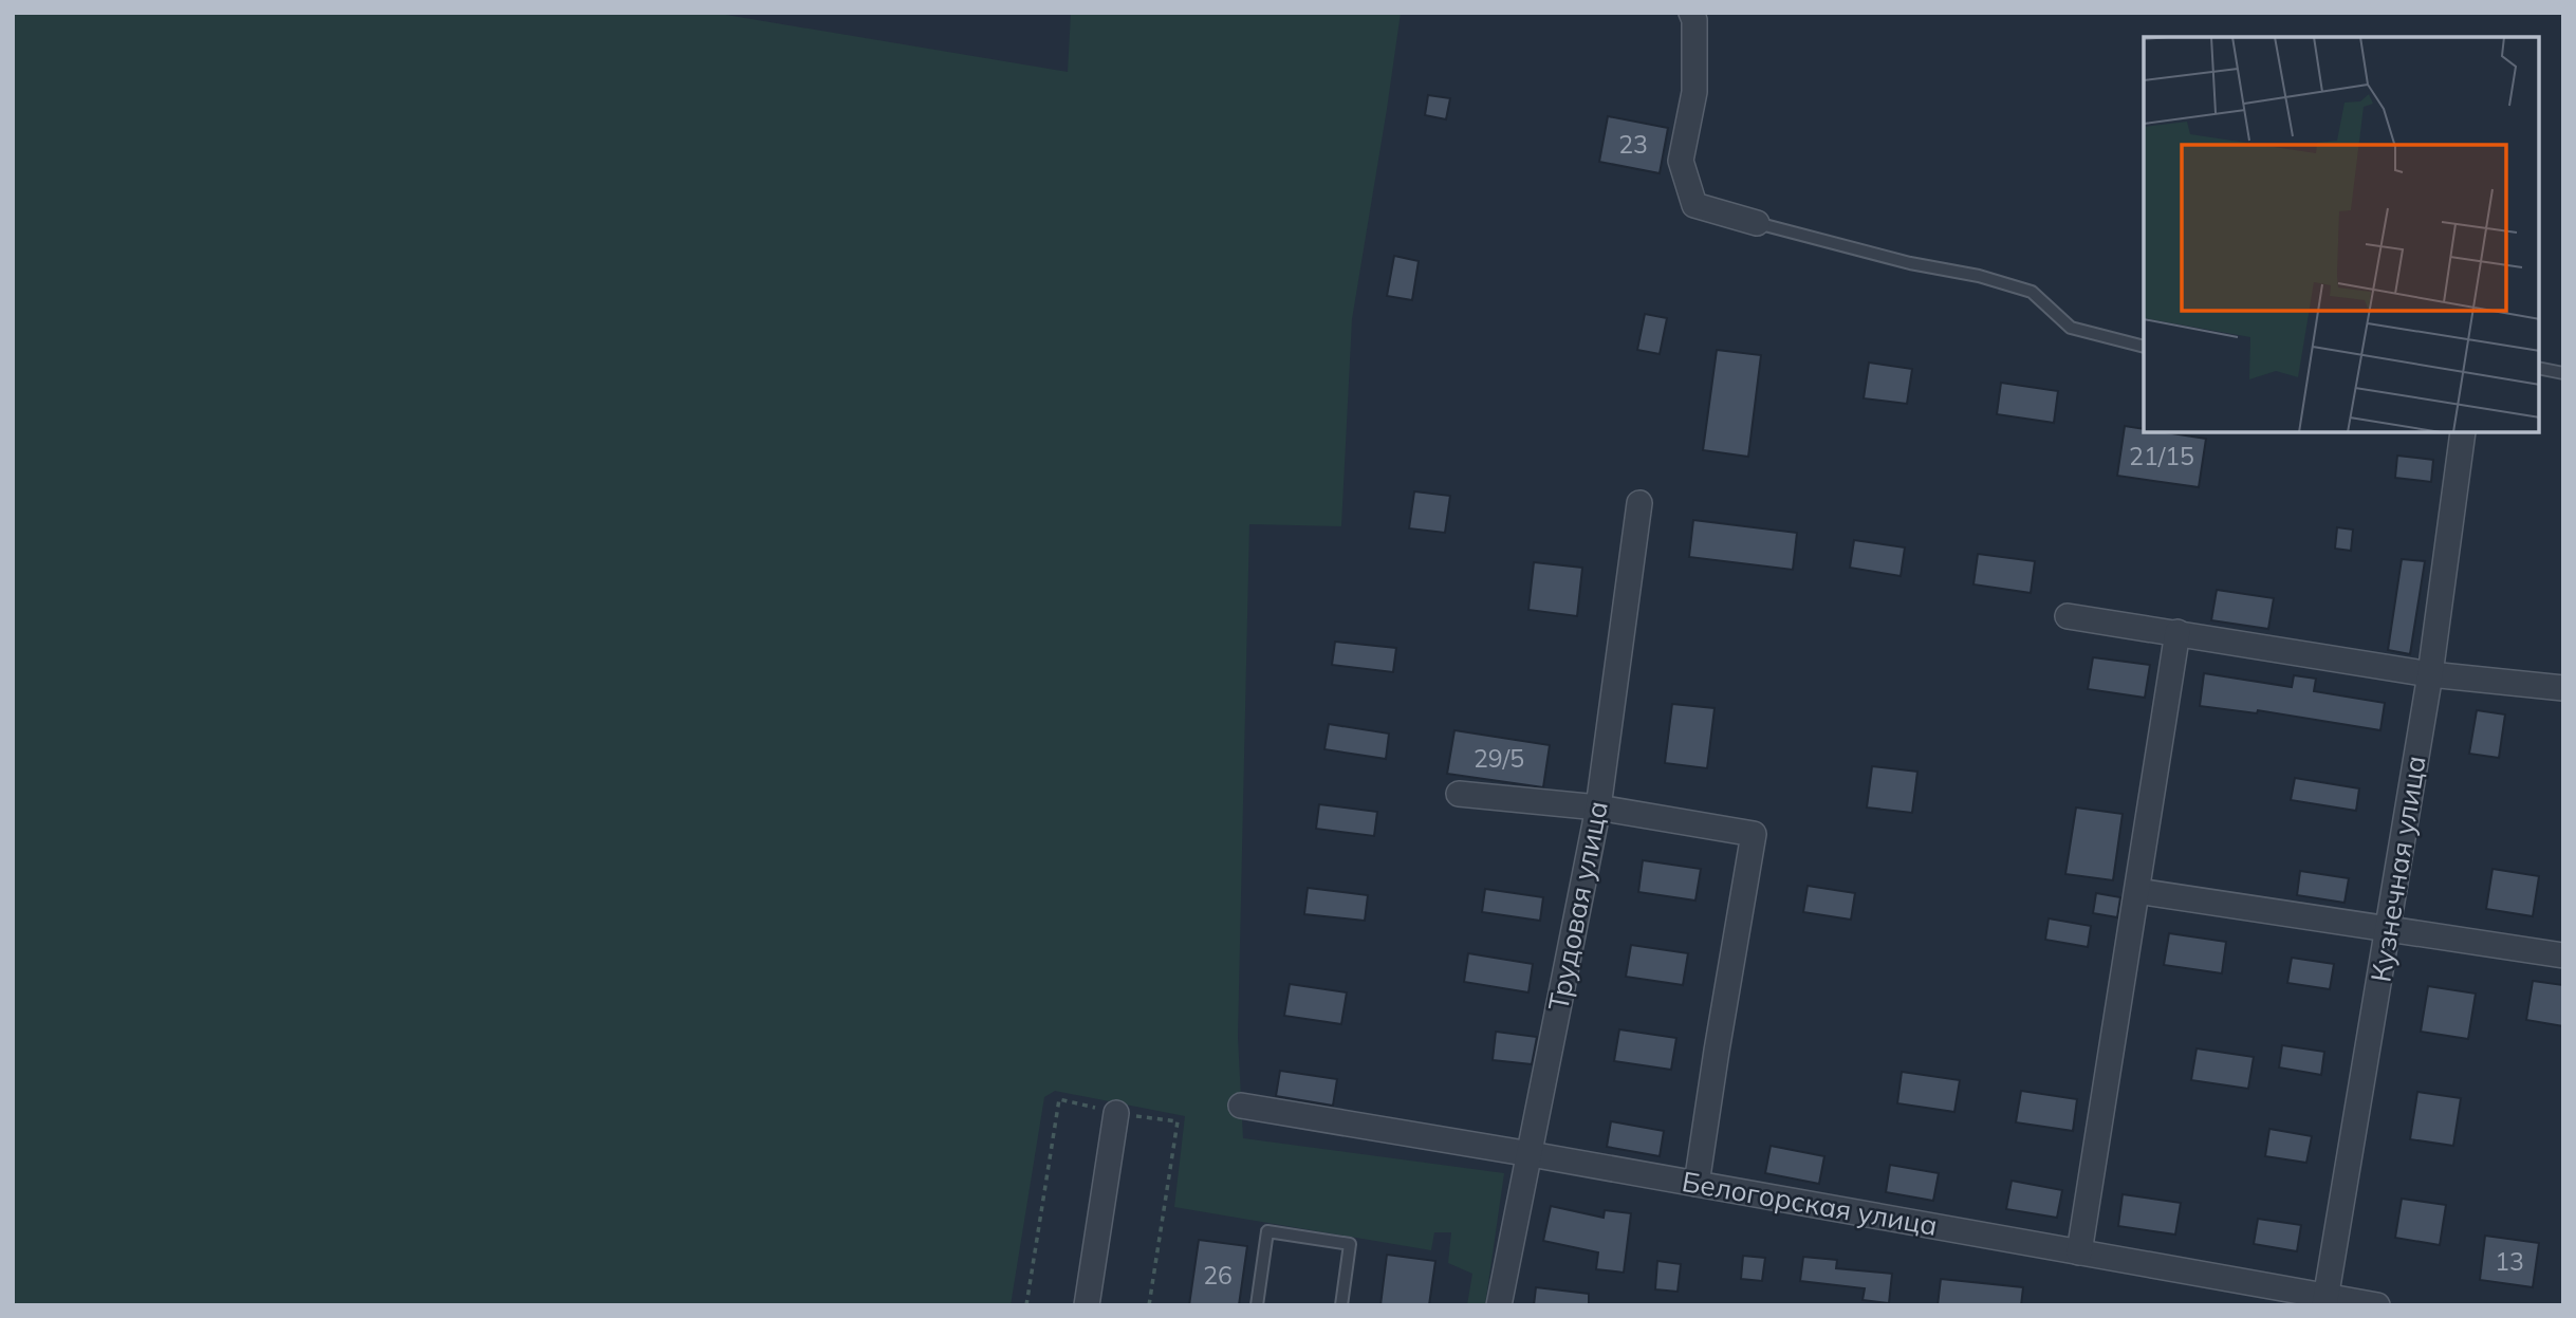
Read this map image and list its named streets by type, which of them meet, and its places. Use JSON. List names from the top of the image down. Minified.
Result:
{"streets":{"street":["Кузнечная улица","Трудовая улица","Белогорская улица"]},"crossings":[["Кузнечная улица","Белогорская улица"],["Трудовая улица","Белогорская улица"]],"house_numbers":["23","21/15","29/5","13","26"]}
